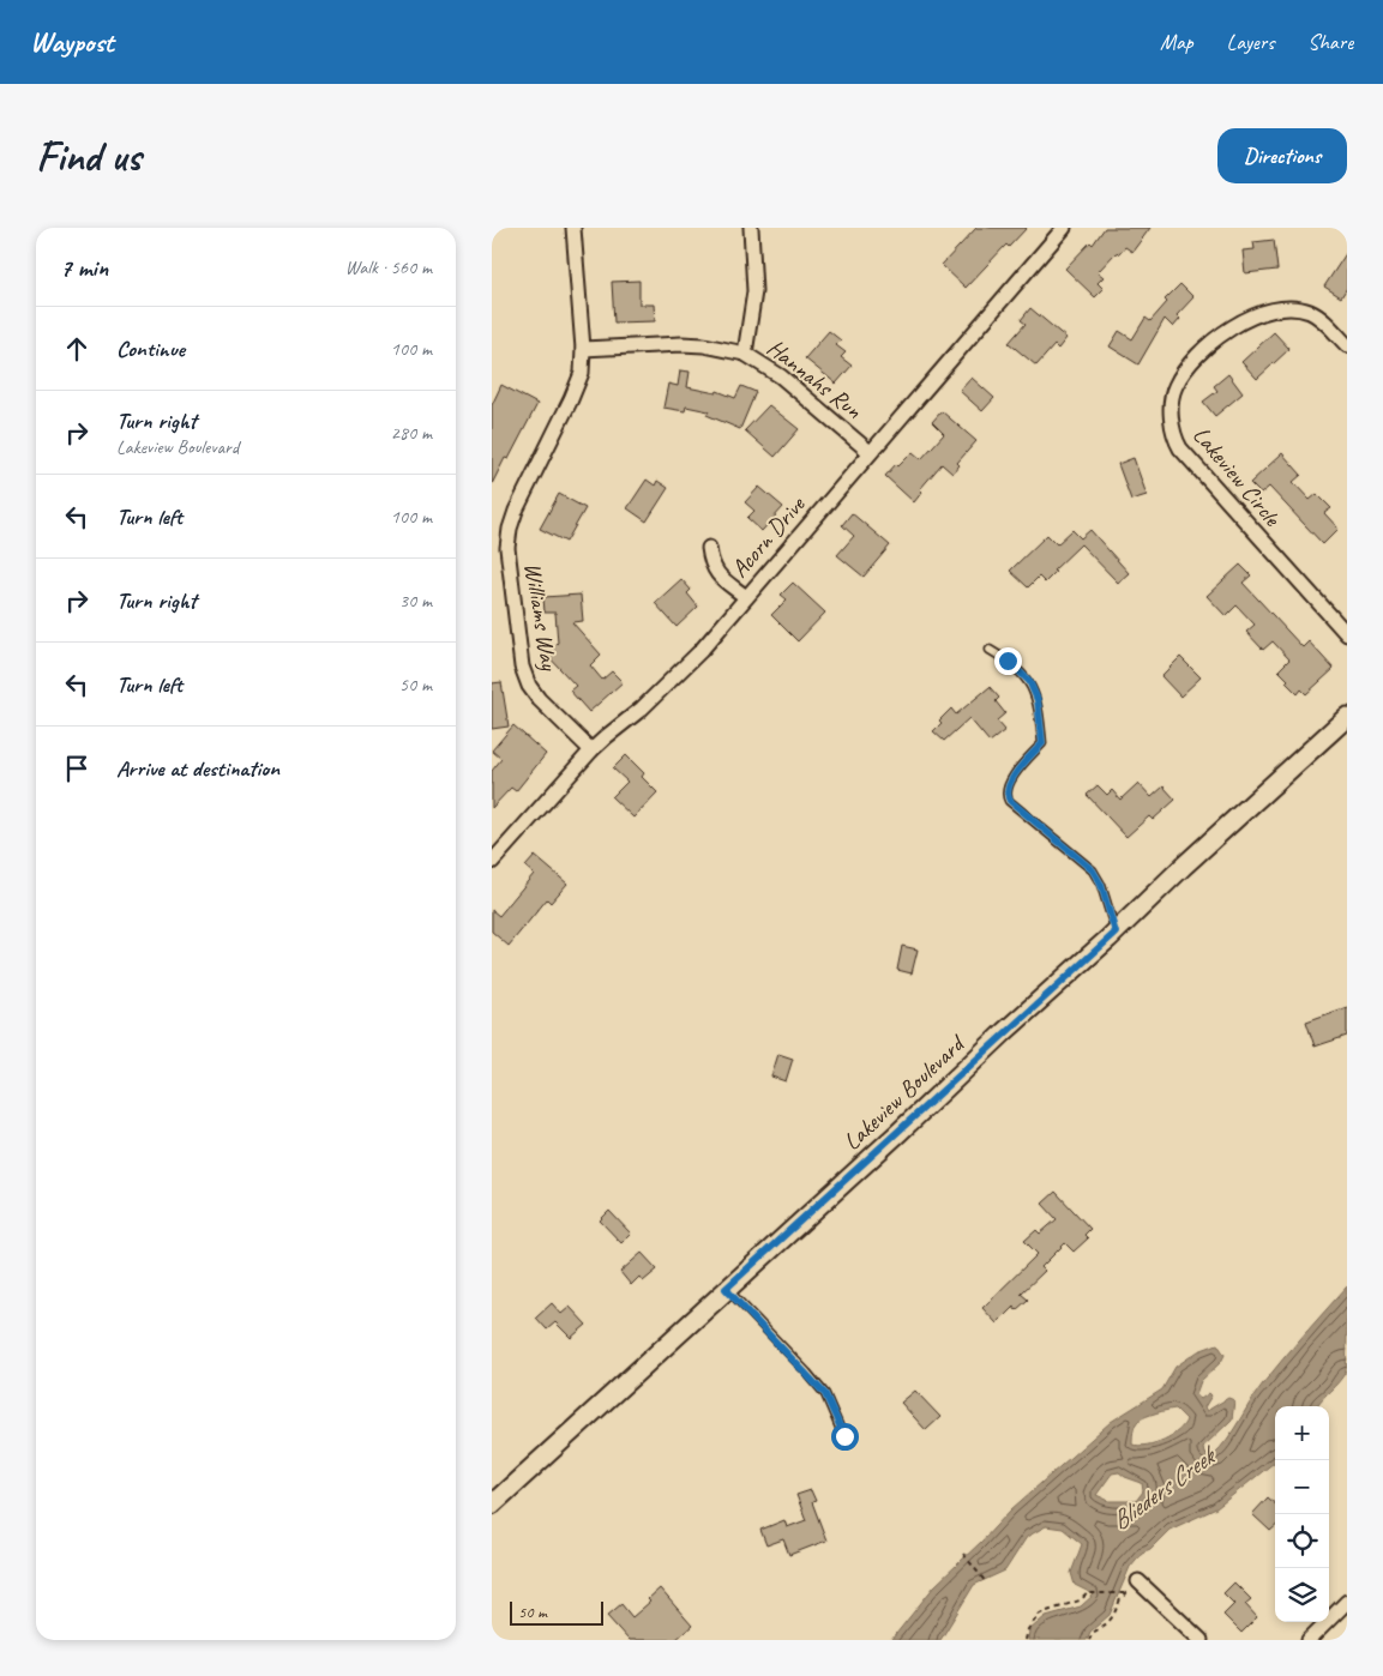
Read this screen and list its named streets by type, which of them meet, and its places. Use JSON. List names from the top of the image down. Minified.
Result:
{"streets":{"street":["Hannahs Run","Lakeview Circle","Acorn Drive","Williams Way","Lakeview Boulevard"]},"crossings":[["Hannahs Run","Acorn Drive"],["Hannahs Run","Williams Way"],["Acorn Drive","Williams Way"]],"water":["Blieders Creek"],"scale_bar":"50 m","page":{"header":"Waypost","nav":["Map","Layers","Share"],"buttons":"Directions","title":"Find us","heading":["7 min","Walk · 560 m"],"list":[["Continue","100 m"],["Turn right","Lakeview Boulevard","280 m"],["Turn left","100 m"],["Turn right","30 m"],["Turn left","50 m"],"Arrive at destination"],"map_buttons":["+","−"],"scale":"50 m"}}
